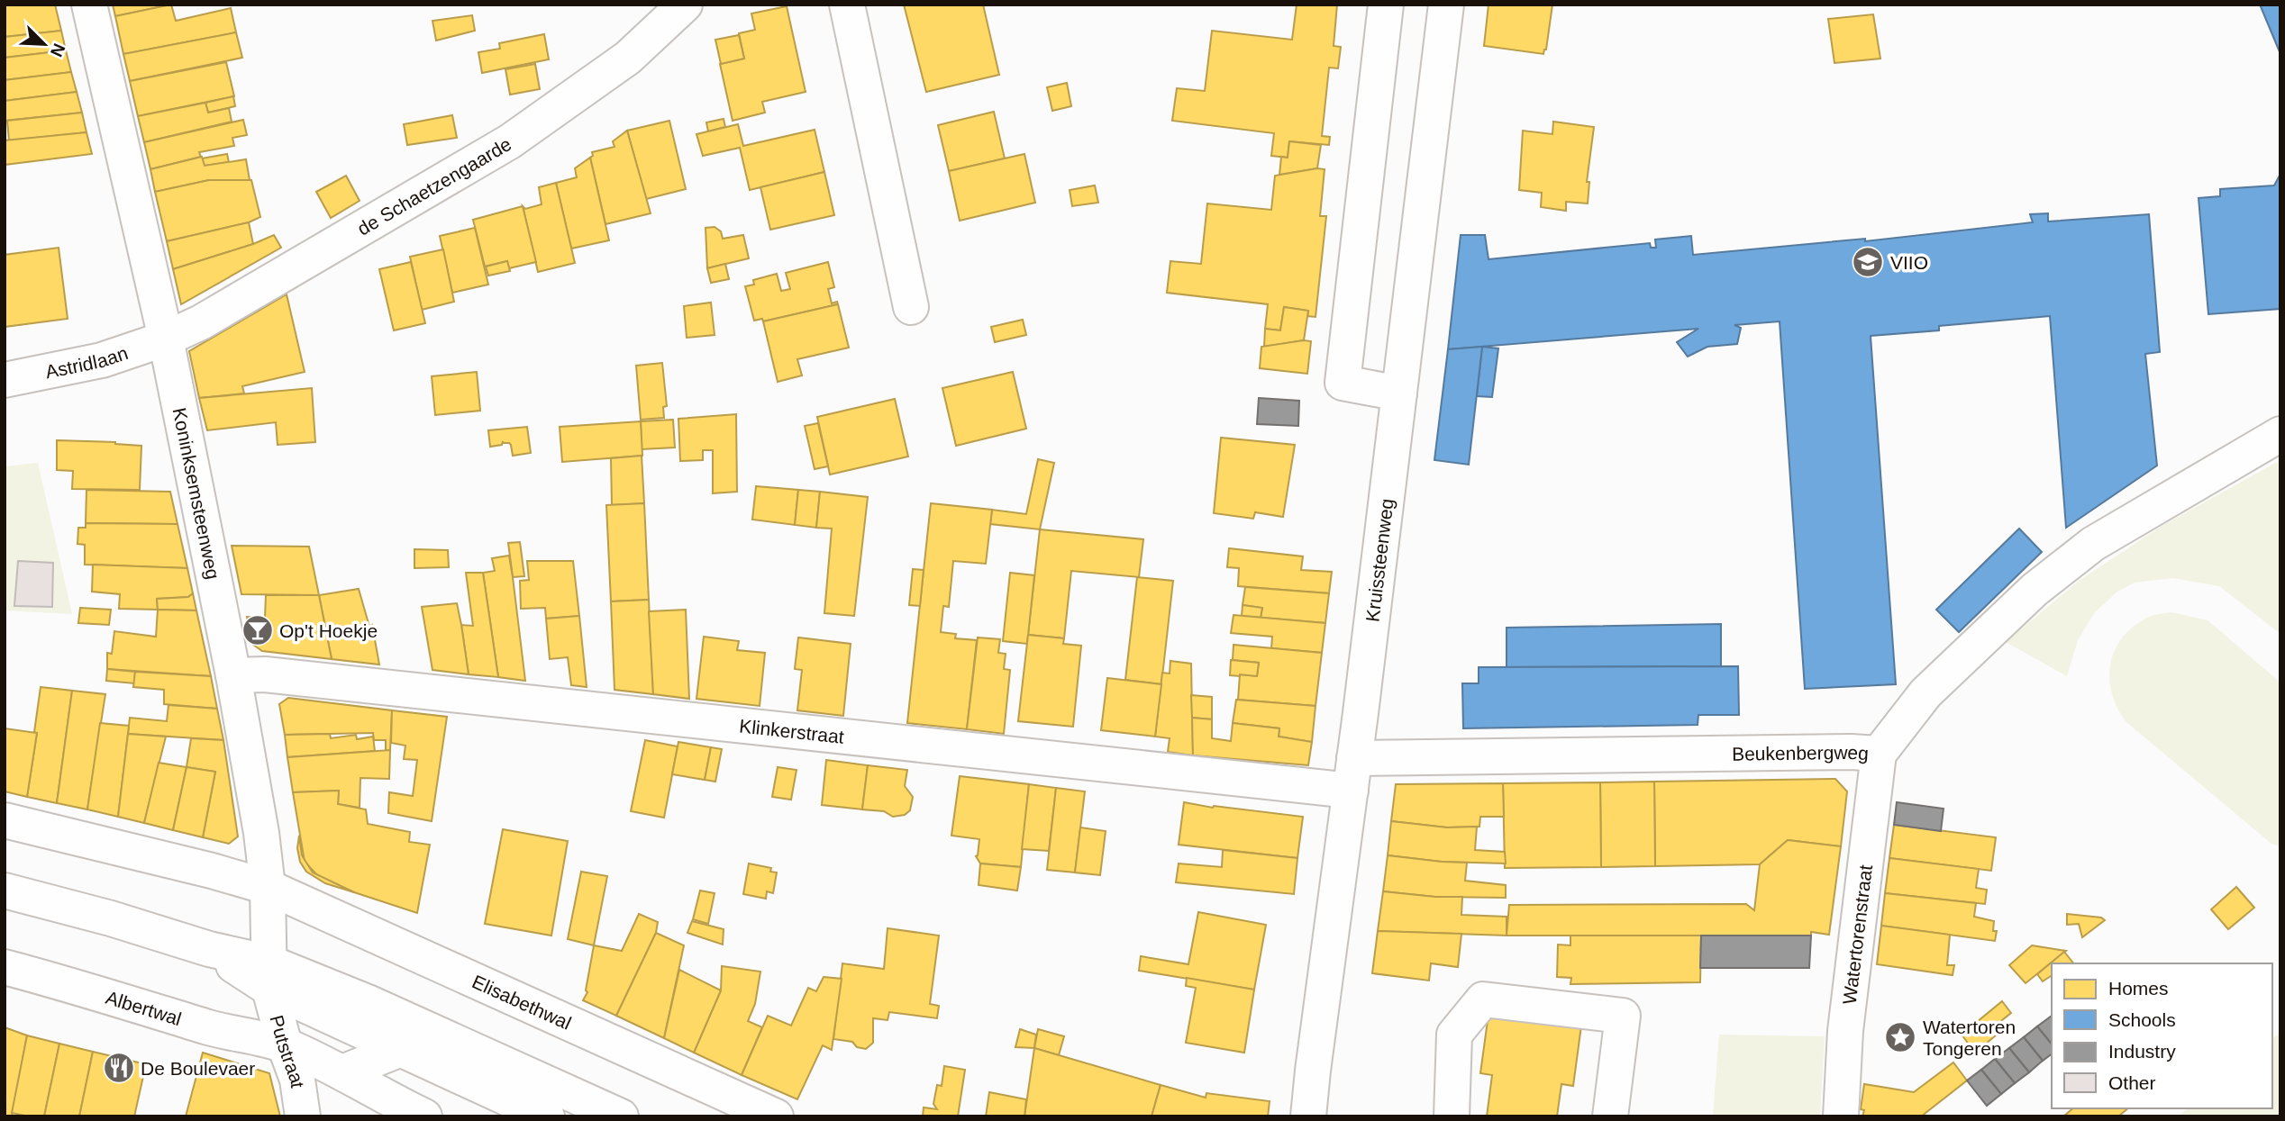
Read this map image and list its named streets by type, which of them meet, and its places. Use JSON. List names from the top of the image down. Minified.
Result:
{"streets":{"street":["de Schaetzengaarde","Astridlaan","Koninksemsteenweg","Kruissteenweg","Klinkerstraat","Beukenbergweg","Watertorenstraat","Elisabethwal","Albertwal","Putstraat"]},"crossings":[["de Schaetzengaarde","Astridlaan"],["de Schaetzengaarde","Koninksemsteenweg"],["Astridlaan","Koninksemsteenweg"],["Koninksemsteenweg","Klinkerstraat"],["Koninksemsteenweg","Elisabethwal"],["Koninksemsteenweg","Putstraat"],["Kruissteenweg","Klinkerstraat"],["Kruissteenweg","Beukenbergweg"],["Klinkerstraat","Beukenbergweg"],["Beukenbergweg","Watertorenstraat"],["Albertwal","Putstraat"]],"places":{"school or university":["VIIO"],"bar":["Op't Hoekje"],"place":["Watertoren Tongeren"],"restaurant":["De Boulevaer"]},"legend":["Homes","Schools","Industry","Other"],"north":"bottom right"}
